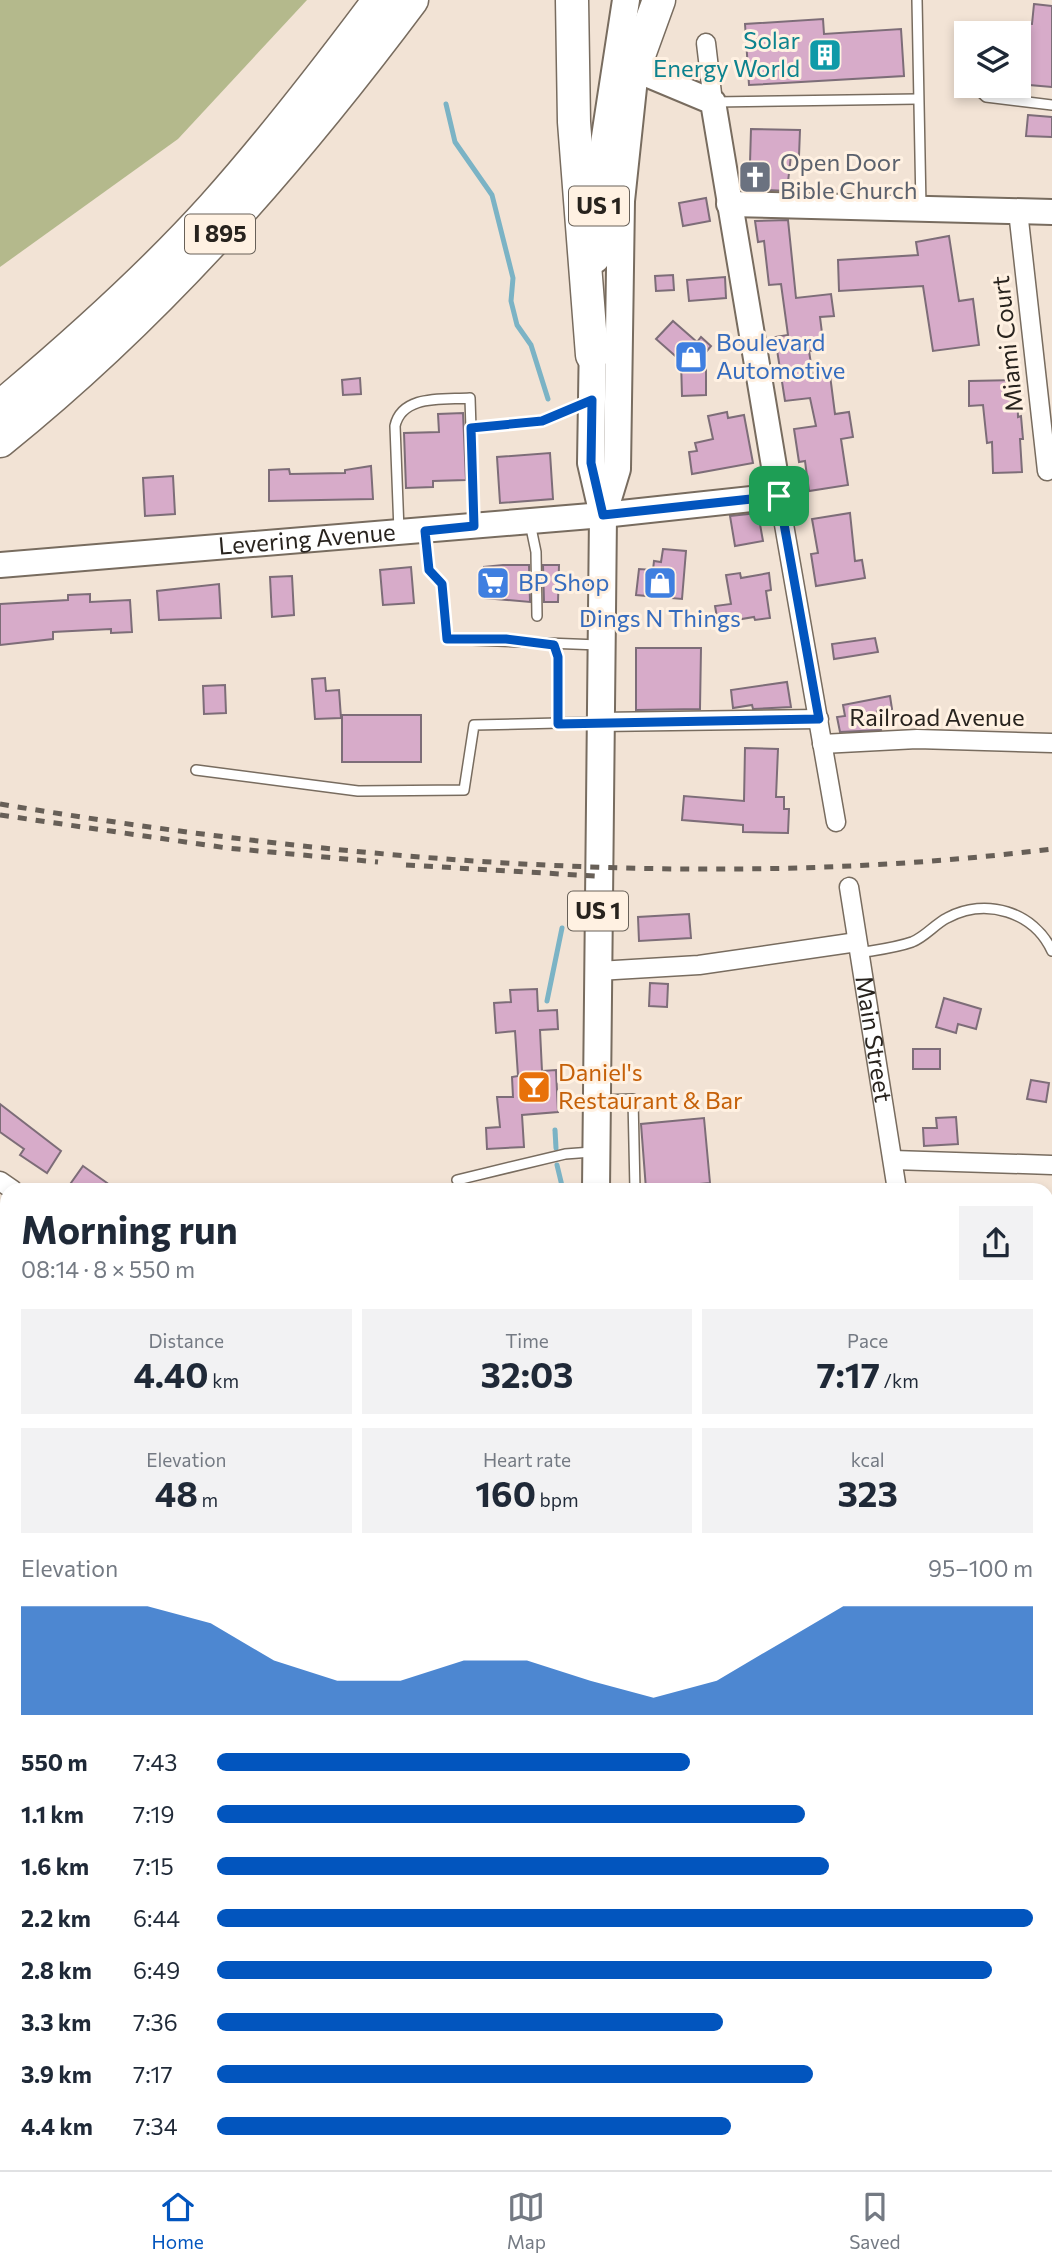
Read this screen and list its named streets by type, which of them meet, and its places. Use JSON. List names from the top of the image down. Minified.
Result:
{"streets":{"highway":["I 895"],"main road":["US 1"],"street":["Miami Court","Levering Avenue","Railroad Avenue","Main Street"]},"crossings":[["US 1","Levering Avenue"],["US 1","Railroad Avenue"]],"places":{"building":["Solar Energy World"],"church":["Open Door Bible Church"],"shop":["Boulevard Automotive","Dings N Things"],"supermarket":["BP Shop"],"bar":["Daniel's Restaurant & Bar"]},"page":{"heading":["Morning run","08:14 · 8 × 550 m"],"stats":[["Distance","4.40 km"],["Time","32:03"],["Pace","7:17 /km"],["Elevation","48 m"],["Heart rate","160 bpm"],["kcal","323"]],"chart":["Elevation","95–100 m"],"list":[{"name":"550 m","note":"7:43"},{"name":"1.1 km","note":"7:19"},{"name":"1.6 km","note":"7:15"},{"name":"2.2 km","note":"6:44"},{"name":"2.8 km","note":"6:49"},{"name":"3.3 km","note":"7:36"},{"name":"3.9 km","note":"7:17"},{"name":"4.4 km","note":"7:34"}],"tabs":["Home","Map","Saved"]}}
